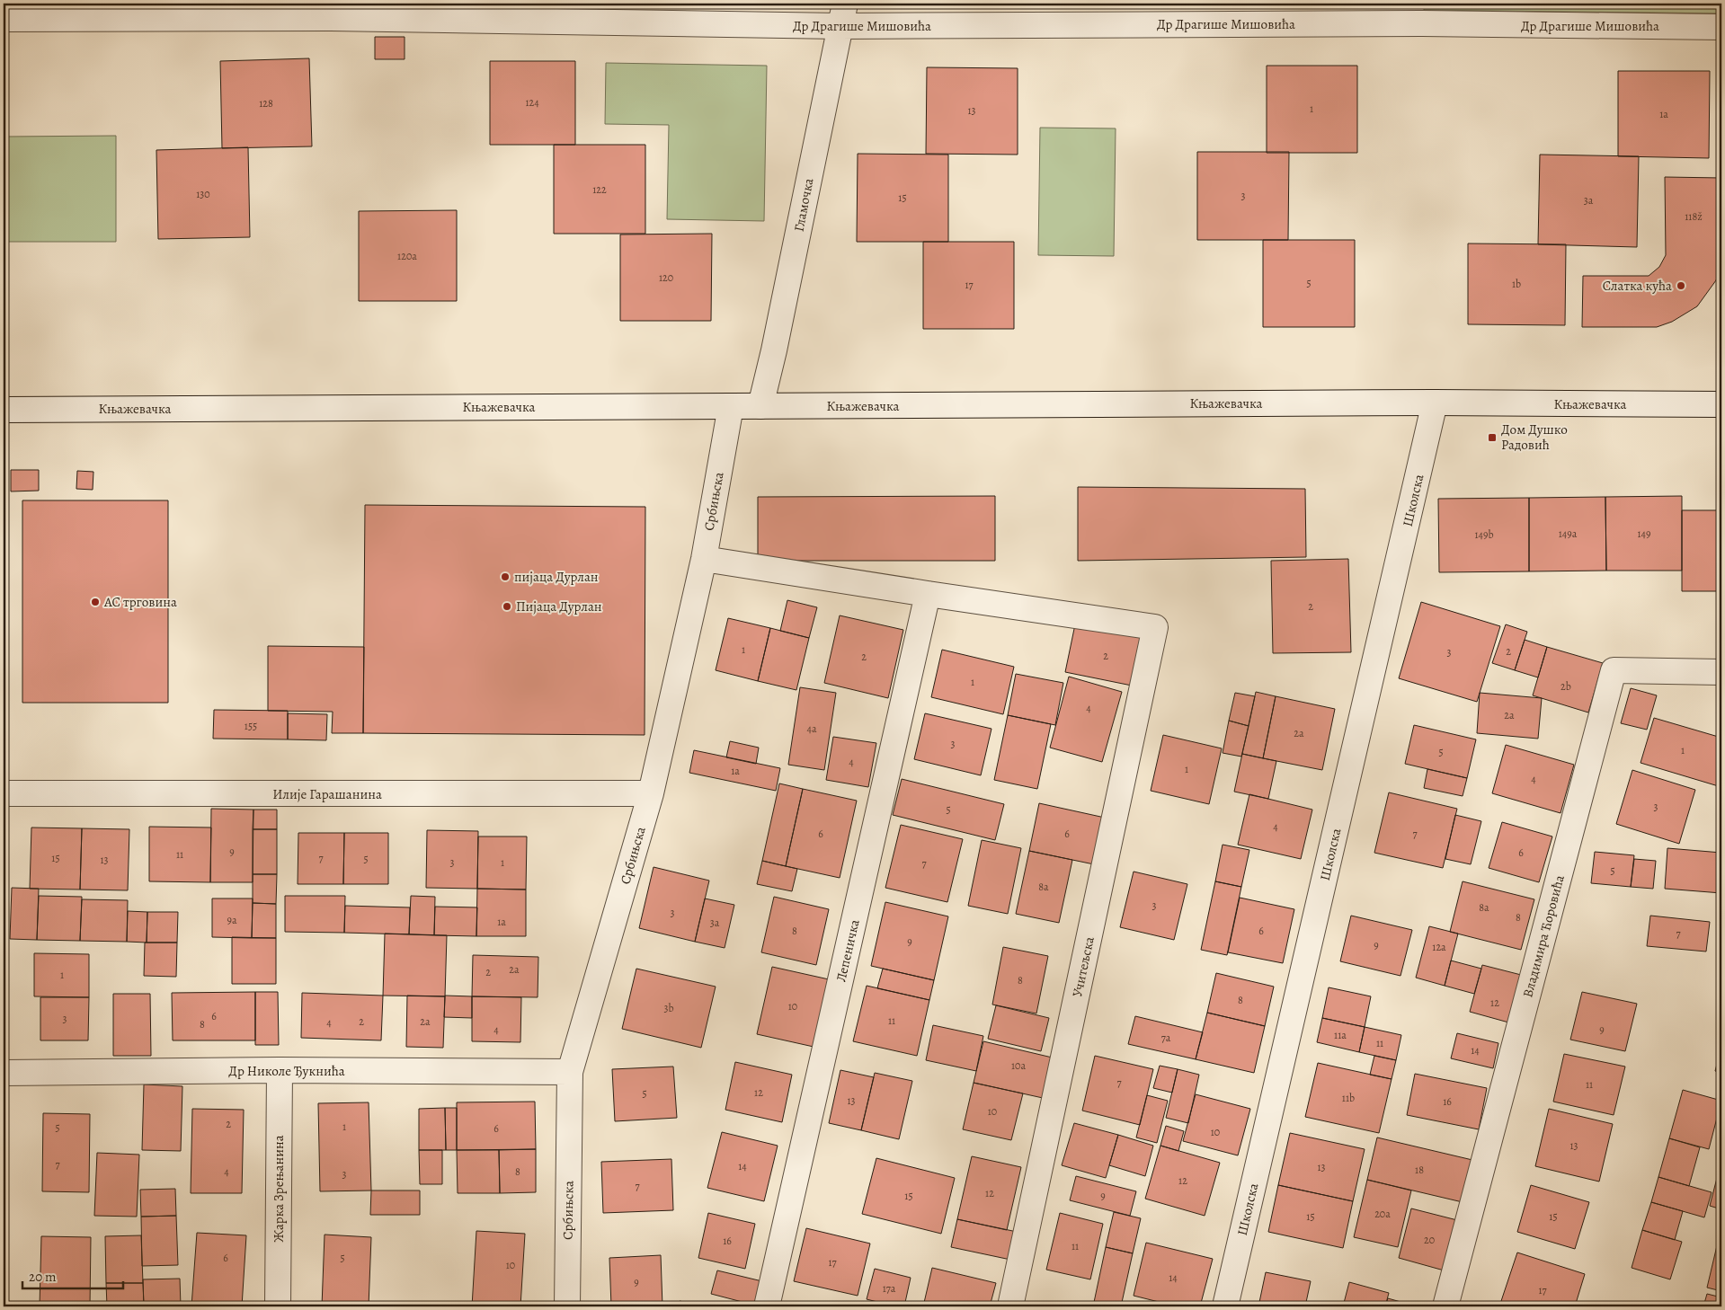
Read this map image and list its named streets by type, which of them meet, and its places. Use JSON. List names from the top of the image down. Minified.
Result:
{"streets":{"street":["Др Драгише Мишовића","Гламочка","Књажевачка","Школска","Србињска","Илије Гарашанина","Владимира Ћоровића","Лепеничка","Учитељска","Др Николе Ђукнића","Жарка Зрењанина"]},"crossings":[["Др Драгише Мишовића","Гламочка"],["Гламочка","Књажевачка"],["Књажевачка","Школска"],["Књажевачка","Србињска"],["Србињска","Илије Гарашанина"],["Србињска","Др Николе Ђукнића"],["Лепеничка","Учитељска"],["Др Николе Ђукнића","Жарка Зрењанина"]],"places":{"other":["Слатка кућа","пијаца Дурлан","АС трговина","Пијаца Дурлан"],"transit":["Дом Душко Радовић"]},"house_numbers":["124","128","1","13","1a","122","130","3","15","3a","118ž","120a","120","5","1b","17","149a","149","149b","2","1","2","3","2","2","1","2b","4","2a","155","4a","2a","3","1","5","4","1","1a","4","3","5","4","6","6","7","9","6","11","15","7","5","13","3","1","7","5","8a","3","8a","3","8","9a","1a","3a","8","6","7","9","9","12a","2a","2","1","8","8","12","10","3b","6","3","11","2","2a","4","8","4","9","11a","7a","11","14","10a","7","11","12","5","11b","13","16","10","2","1","5","6","10","13","7","14","13","18","4","8","3","12","7","12","15","9","20a","15","15","20","16","11","6","5","17","10","14","9","17a","17"],"scale_bar":"20 m"}
